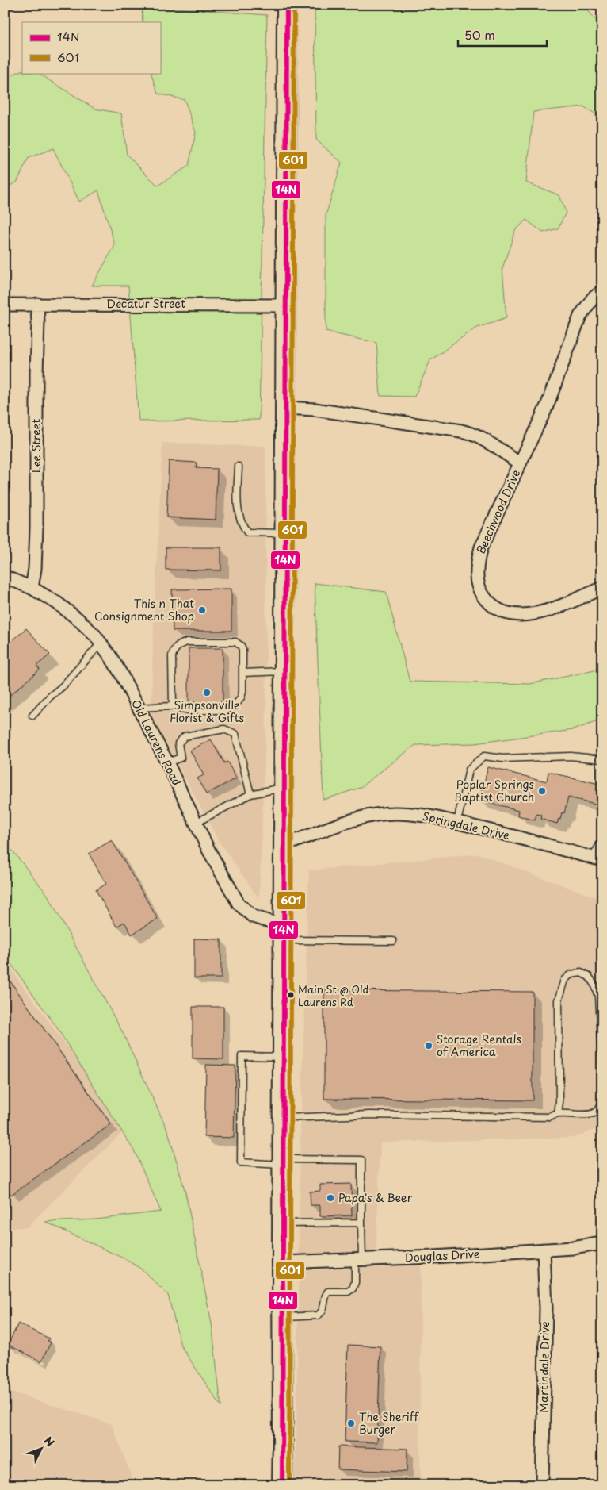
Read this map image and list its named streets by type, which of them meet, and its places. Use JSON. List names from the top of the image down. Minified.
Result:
{"streets":{"street":["Decatur Street","Lee Street","Beechwood Drive","Old Laurens Road","Springdale Drive","Douglas Drive","Martindale Drive"]},"crossings":[["Decatur Street","Lee Street"],["Lee Street","Old Laurens Road"],["Douglas Drive","Martindale Drive"]],"places":["This n That Consignment Shop","Simpsonville Florist & Gifts","Poplar Springs Baptist Church","Main St @ Old Laurens Rd","Storage Rentals of America","Papa's & Beer","The Sheriff Burger"],"lines":["transit line 14N","transit line 601"],"legend":["14N","601"],"scale_bar":"50 m","north":"top right"}
